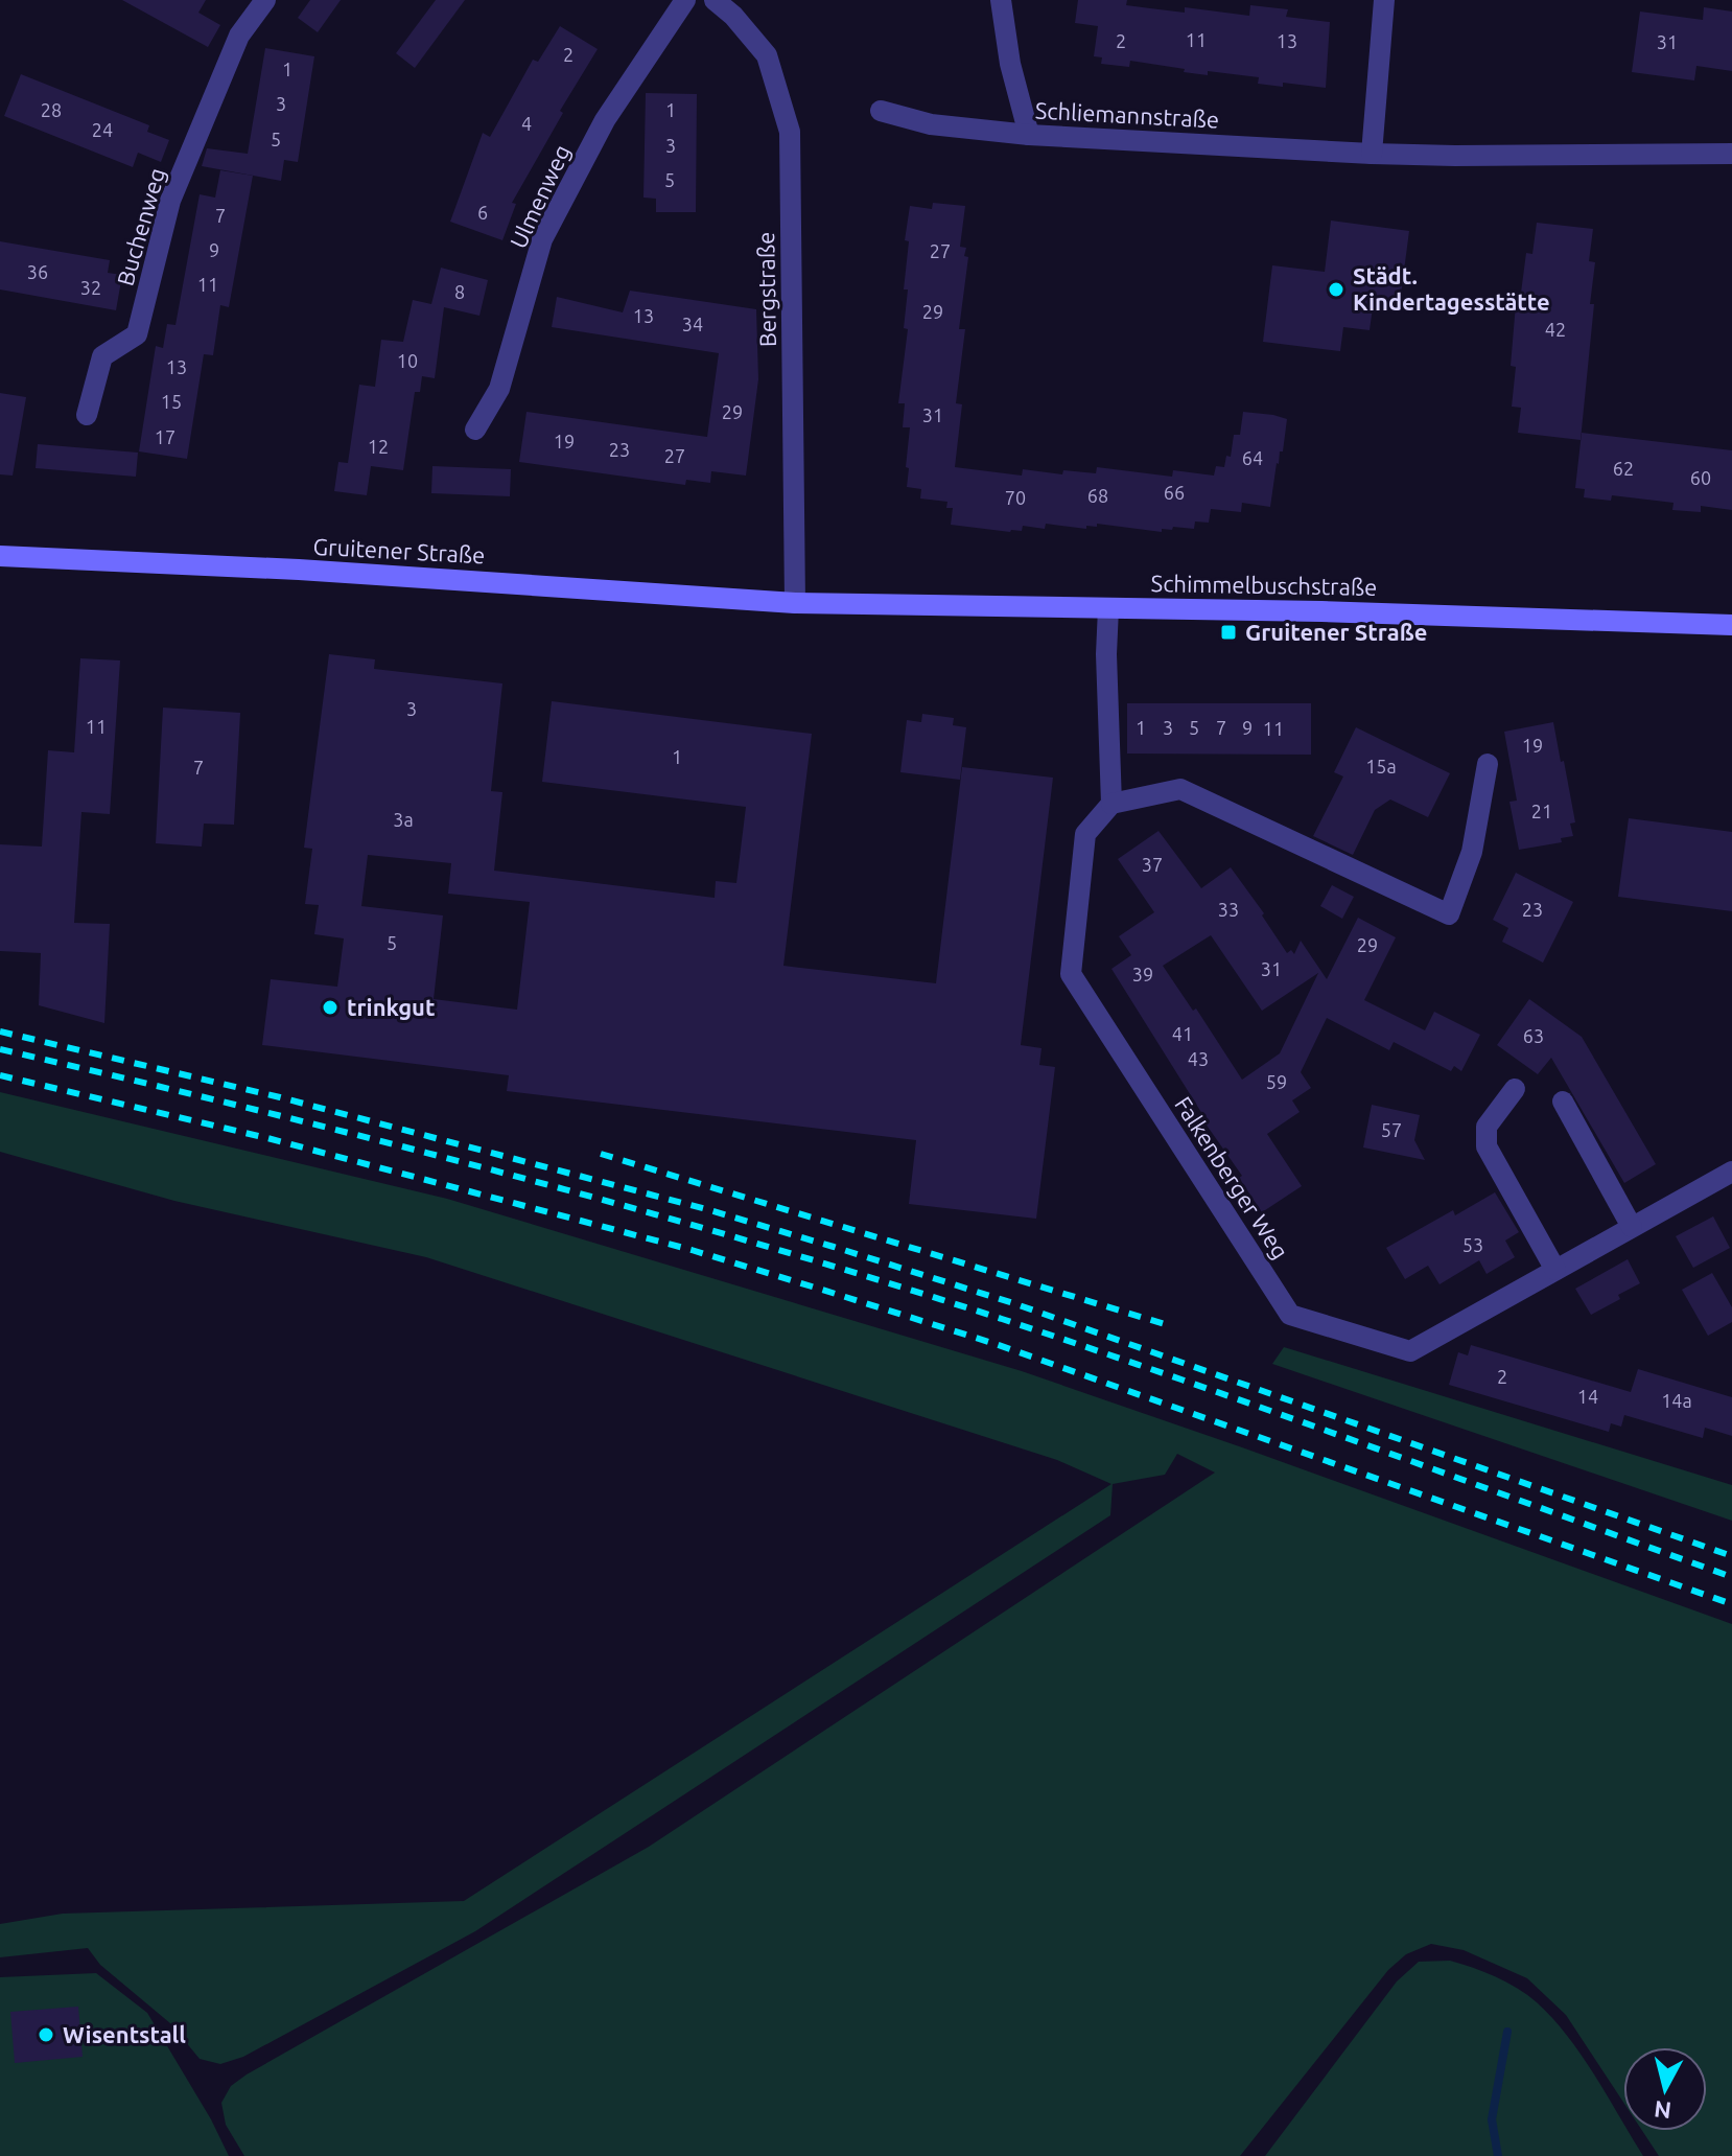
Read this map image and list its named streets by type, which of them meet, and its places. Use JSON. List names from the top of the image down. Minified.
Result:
{"streets":{"main road":["Gruitener Straße","Schimmelbuschstraße"],"street":["Schliemannstraße","Ulmenweg","Buchenweg","Bergstraße","Falkenberger Weg"]},"crossings":[["Bergstraße","Gruitener Straße"],["Bergstraße","Schimmelbuschstraße"],["Gruitener Straße","Schimmelbuschstraße"]],"places":{"other":["Städt. Kindertagesstätte","trinkgut","Wisentstall"],"transit":["Gruitener Straße"]},"house_numbers":["11","2","13","31","2","1","3","28","1","4","24","5","3","5","6","7","9","27","36","11","32","8","29","13","34","42","10","13","15","29","31","17","19","12","23","27","64","62","60","66","68","70","3","11","1","3","5","7","9","11","19","1","15a","7","21","3a","37","33","23","5","29","31","39","41","63","43","59","57","53","2","14","14a"],"north":"bottom"}
